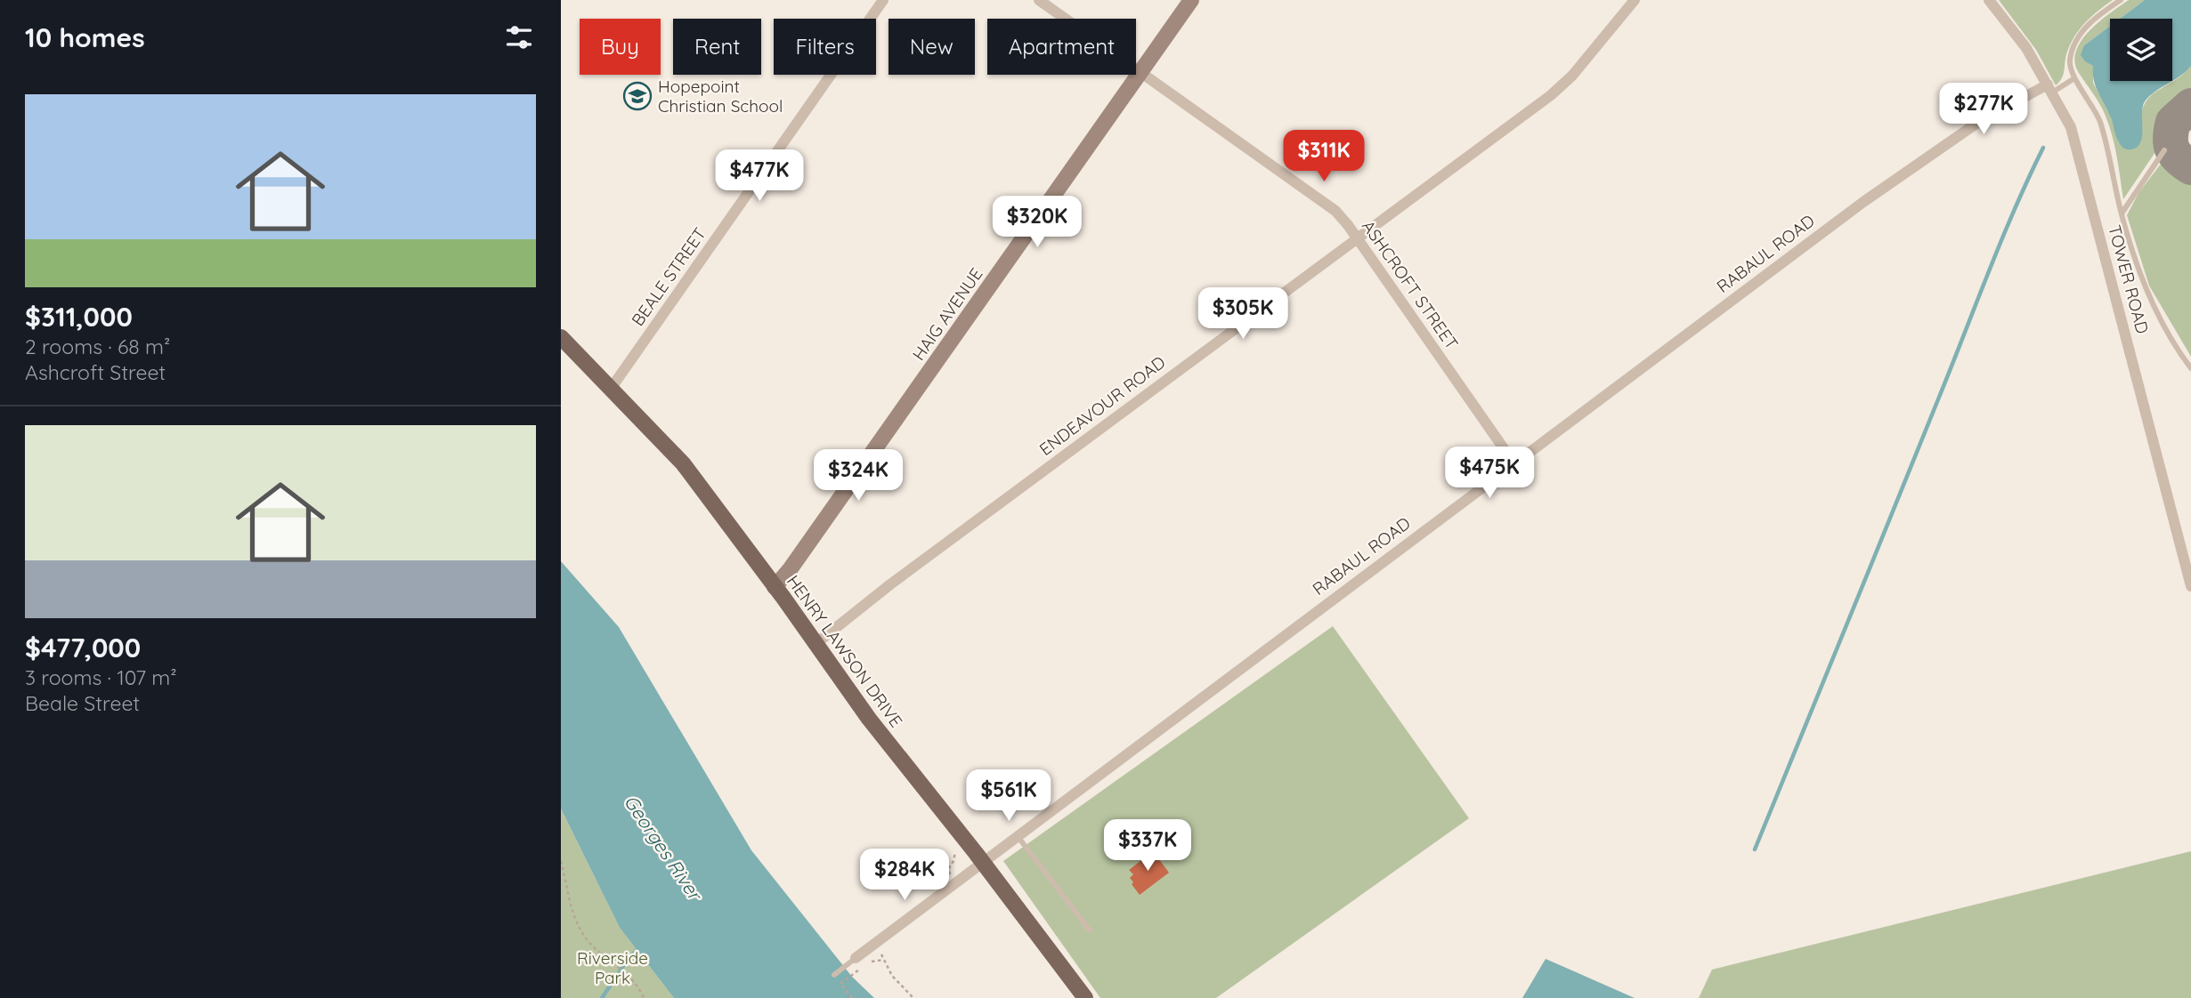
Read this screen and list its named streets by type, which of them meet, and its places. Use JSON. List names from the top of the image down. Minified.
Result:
{"streets":{"main road":["HAIG AVENUE","HENRY LAWSON DRIVE"],"street":["RABAUL ROAD","BEALE STREET","TOWER ROAD","ASHCROFT STREET","ENDEAVOUR ROAD"]},"crossings":[["RABAUL ROAD","TOWER ROAD"],["RABAUL ROAD","ASHCROFT STREET"],["RABAUL ROAD","HENRY LAWSON DRIVE"],["BEALE STREET","HENRY LAWSON DRIVE"],["ASHCROFT STREET","HAIG AVENUE"],["ASHCROFT STREET","ENDEAVOUR ROAD"],["HAIG AVENUE","HENRY LAWSON DRIVE"],["ENDEAVOUR ROAD","HENRY LAWSON DRIVE"]],"water":["Georges River"],"parks":["Riverside Park"],"places":{"school or university":["Hopepoint Christian School"]},"page":{"heading":"10 homes","chip":["Buy","Rent","Filters","New","Apartment"],"list":[{"name":"$311,000","note":"2 rooms · 68 m² · Ashcroft Street"},{"name":"$477,000","note":"3 rooms · 107 m² · Beale Street"}],"price":["$277K","$311K","$477K","$320K","$305K","$475K","$324K","$561K","$337K","$284K"]}}
